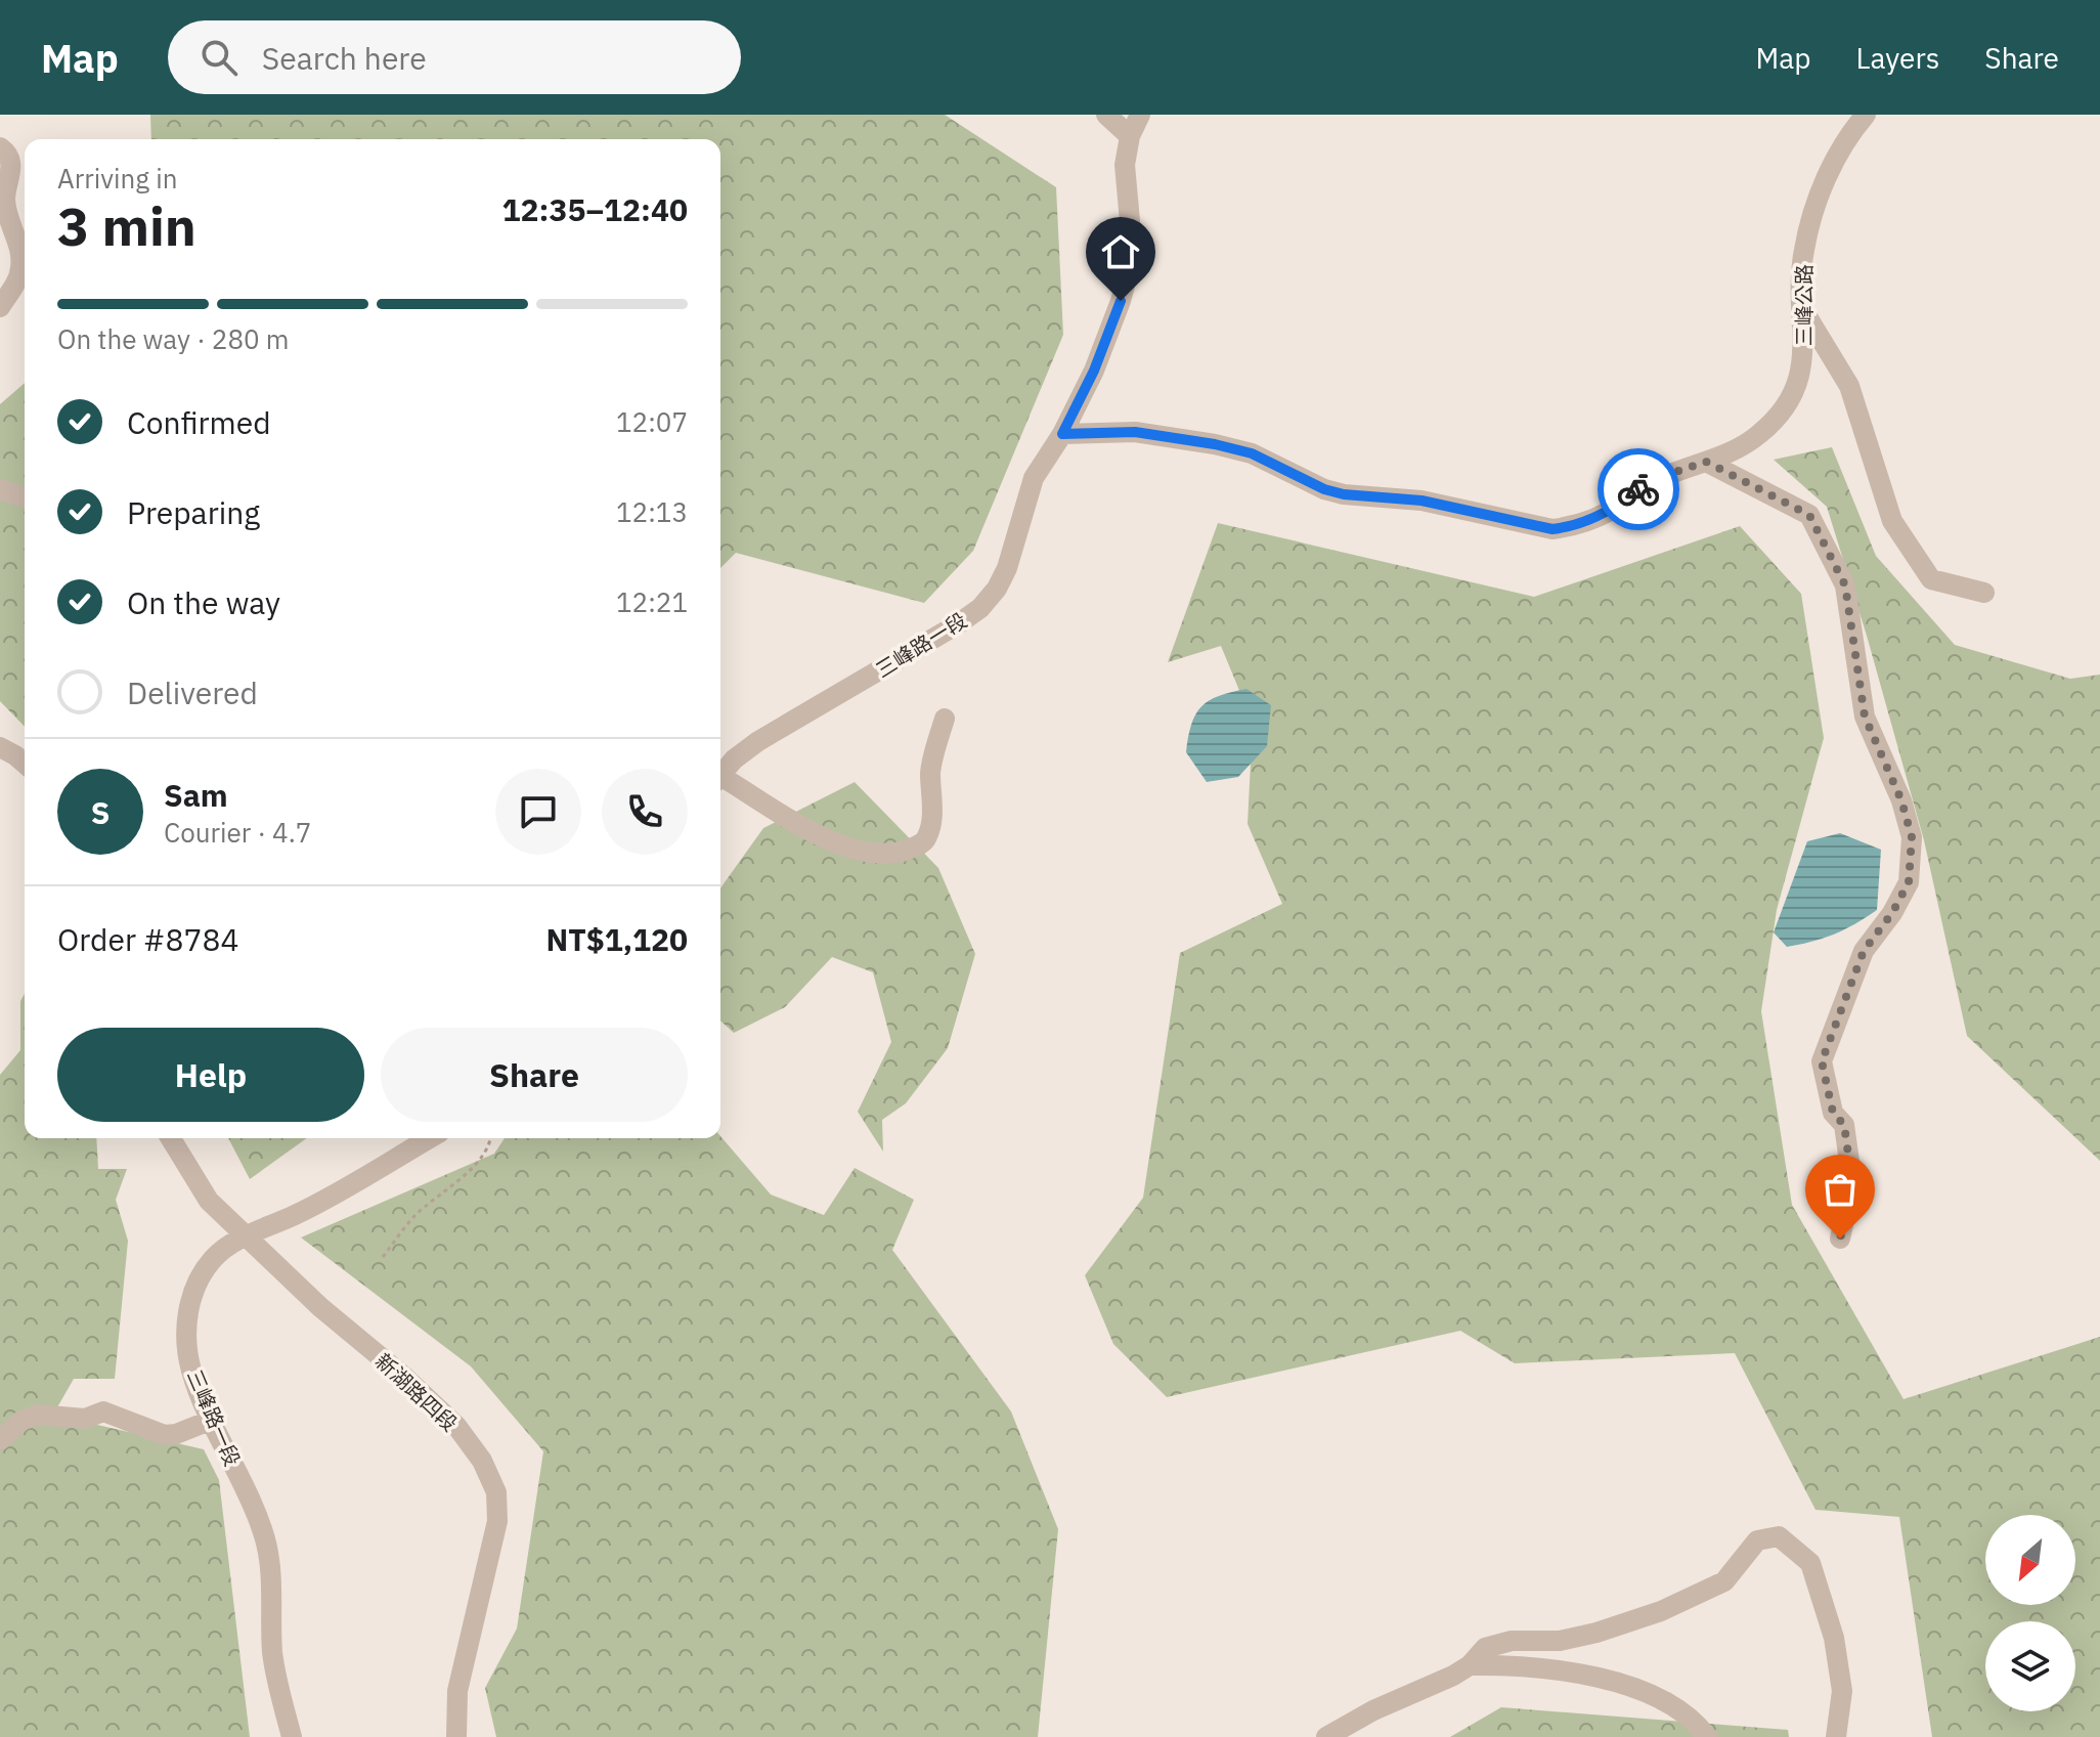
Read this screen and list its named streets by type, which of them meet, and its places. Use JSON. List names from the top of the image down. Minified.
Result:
{"streets":{"street":["三峰公路","三峰路一段","新湖路四段"]},"crossings":[["三峰路一段","新湖路四段"]],"north":"bottom left","page":{"header":"Map","search":"Search here","nav":["Map","Layers","Share"],"heading":["3 min","Arriving in","12:35–12:40"],"panel":["Sam","Courier · 4.7","Order #8784","NT$1,120"],"bar":"On the way · 280 m","list":[["Confirmed","12:07"],["Preparing","12:13"],["On the way","12:21"],"Delivered"],"round":"S","buttons":["Help","Share"]}}
